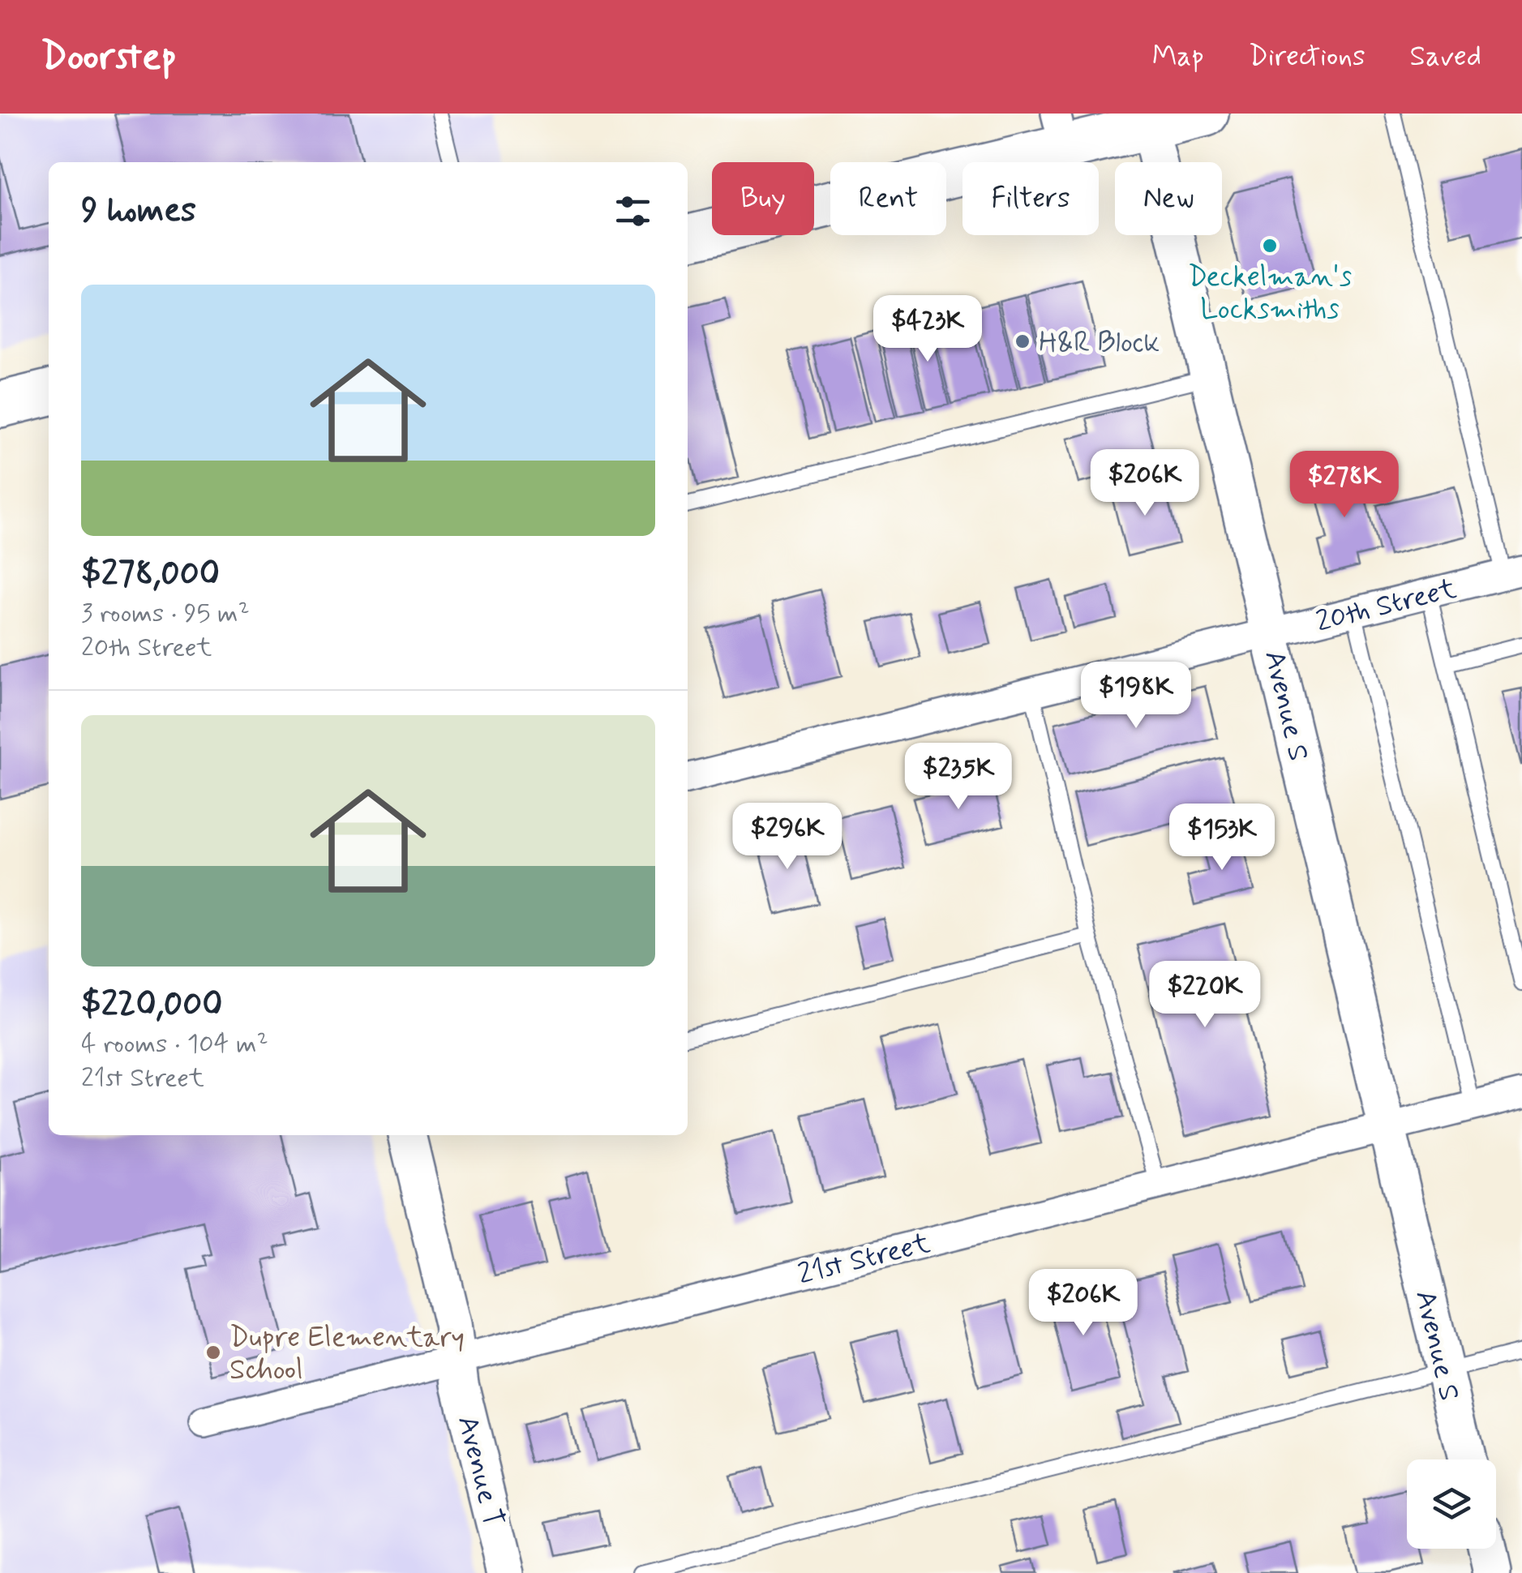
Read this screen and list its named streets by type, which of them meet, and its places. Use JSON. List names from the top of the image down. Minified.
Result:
{"streets":{"street":["20th Street","Avenue S","21st Street","Avenue T"]},"crossings":[["20th Street","Avenue S"],["Avenue S","21st Street"],["21st Street","Avenue T"]],"places":["Deckelman's Locksmiths","H&R Block","Dupre Elementary School"],"page":{"header":"Doorstep","nav":["Map","Directions","Saved"],"chip":["Buy","Rent","Filters","New"],"heading":"9 homes","list":[{"name":"$278,000","note":"3 rooms · 95 m² · 20th Street"},{"name":"$220,000","note":"4 rooms · 104 m² · 21st Street"}],"price":["$423K","$206K","$278K","$198K","$235K","$296K","$153K","$220K","$206K"]}}
